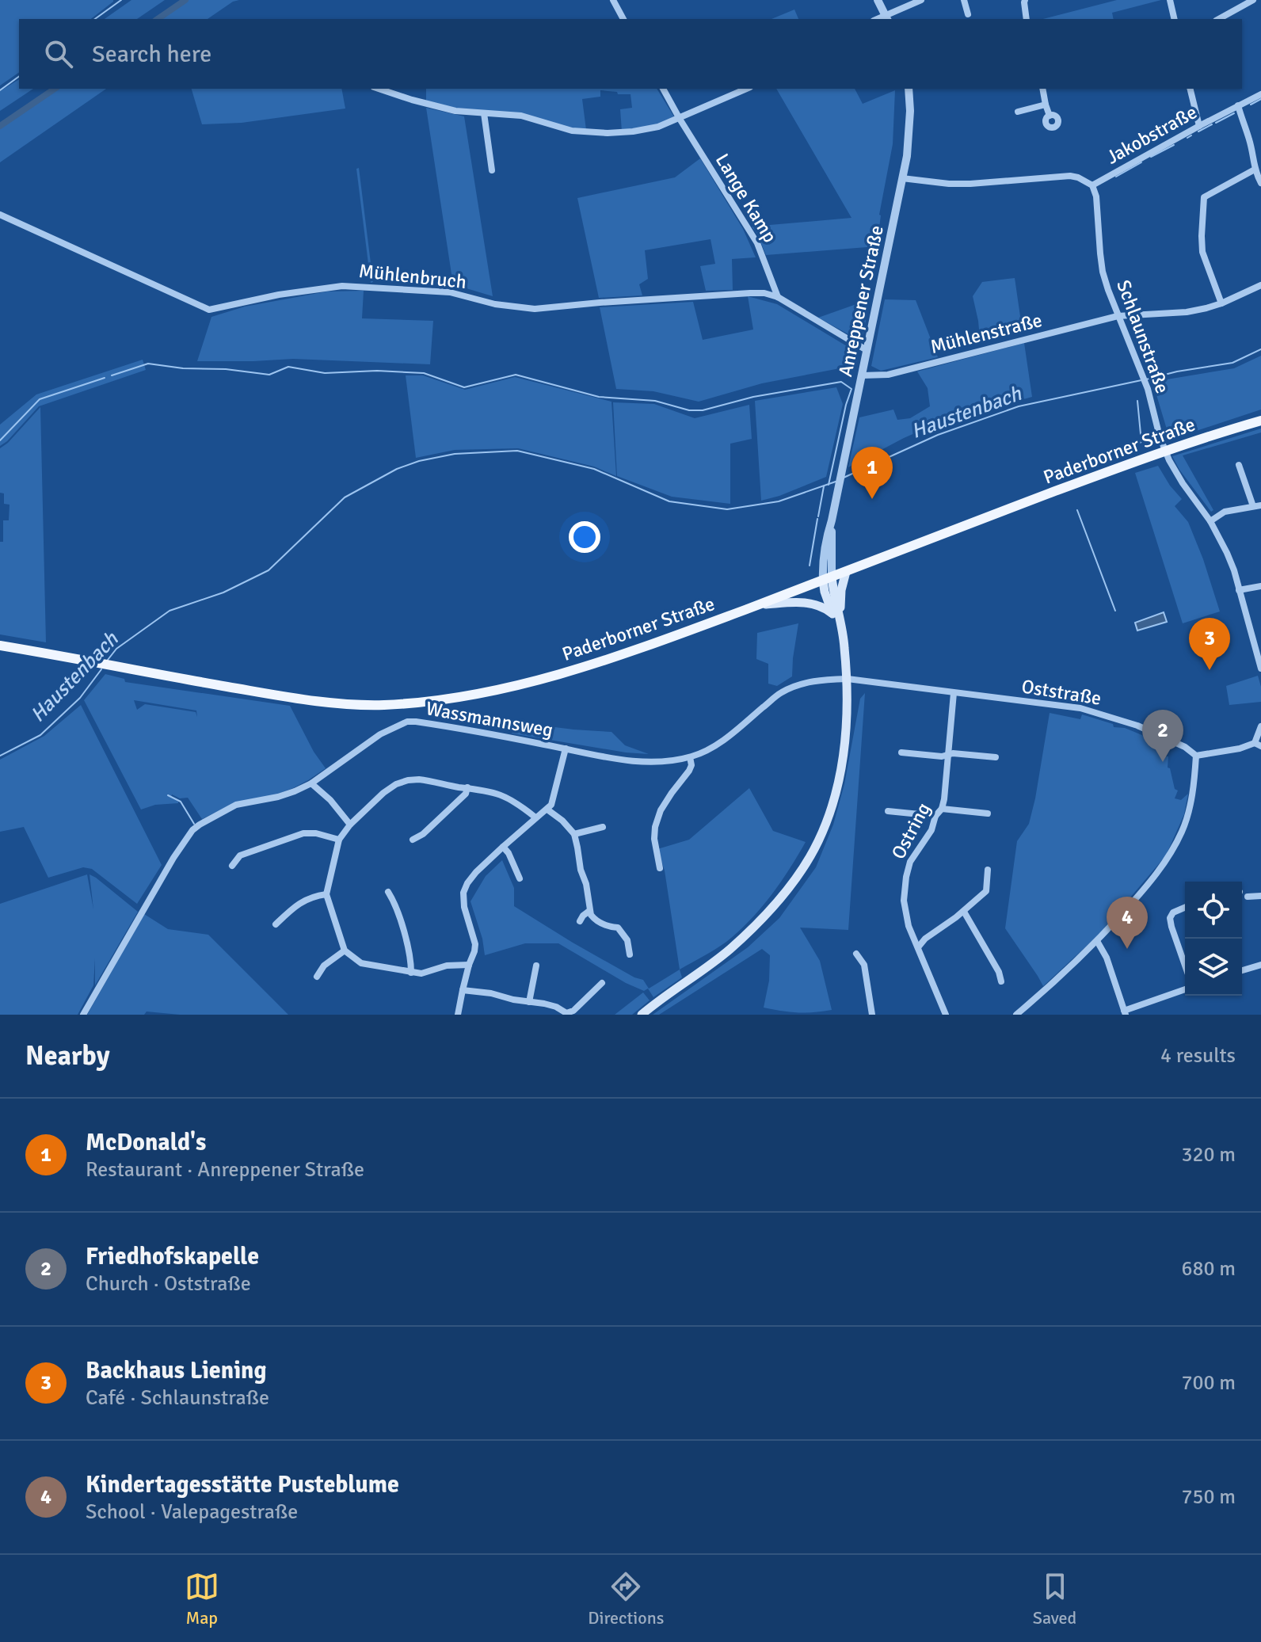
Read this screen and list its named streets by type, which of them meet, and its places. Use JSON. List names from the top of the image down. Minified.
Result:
{"streets":{"main road":["Paderborner Straße"],"street":["Jakobstraße","Lange Kamp","Mühlenbruch","Anreppener Straße","Mühlenstraße","Schlaunstraße","Oststraße","Wassmannsweg","Ostring"]},"crossings":[["Jakobstraße","Schlaunstraße"],["Lange Kamp","Mühlenbruch"],["Mühlenbruch","Anreppener Straße"],["Anreppener Straße","Mühlenstraße"],["Anreppener Straße","Paderborner Straße"],["Mühlenstraße","Schlaunstraße"],["Oststraße","Wassmannsweg"],["Oststraße","Ostring"]],"water":["Haustenbach"],"page":{"search":"Search here","pins":["1","3","2","4"],"heading":["Nearby","4 results"],"list":[{"mark":"1","name":"McDonald's","note":"Restaurant · Anreppener Straße","value":"320 m"},{"mark":"2","name":"Friedhofskapelle","note":"Church · Oststraße","value":"680 m"},{"mark":"3","name":"Backhaus Liening","note":"Café · Schlaunstraße","value":"700 m"},{"mark":"4","name":"Kindertagesstätte Pusteblume","note":"School · Valepagestraße","value":"750 m"}],"nav":["Map","Directions","Saved"]}}
